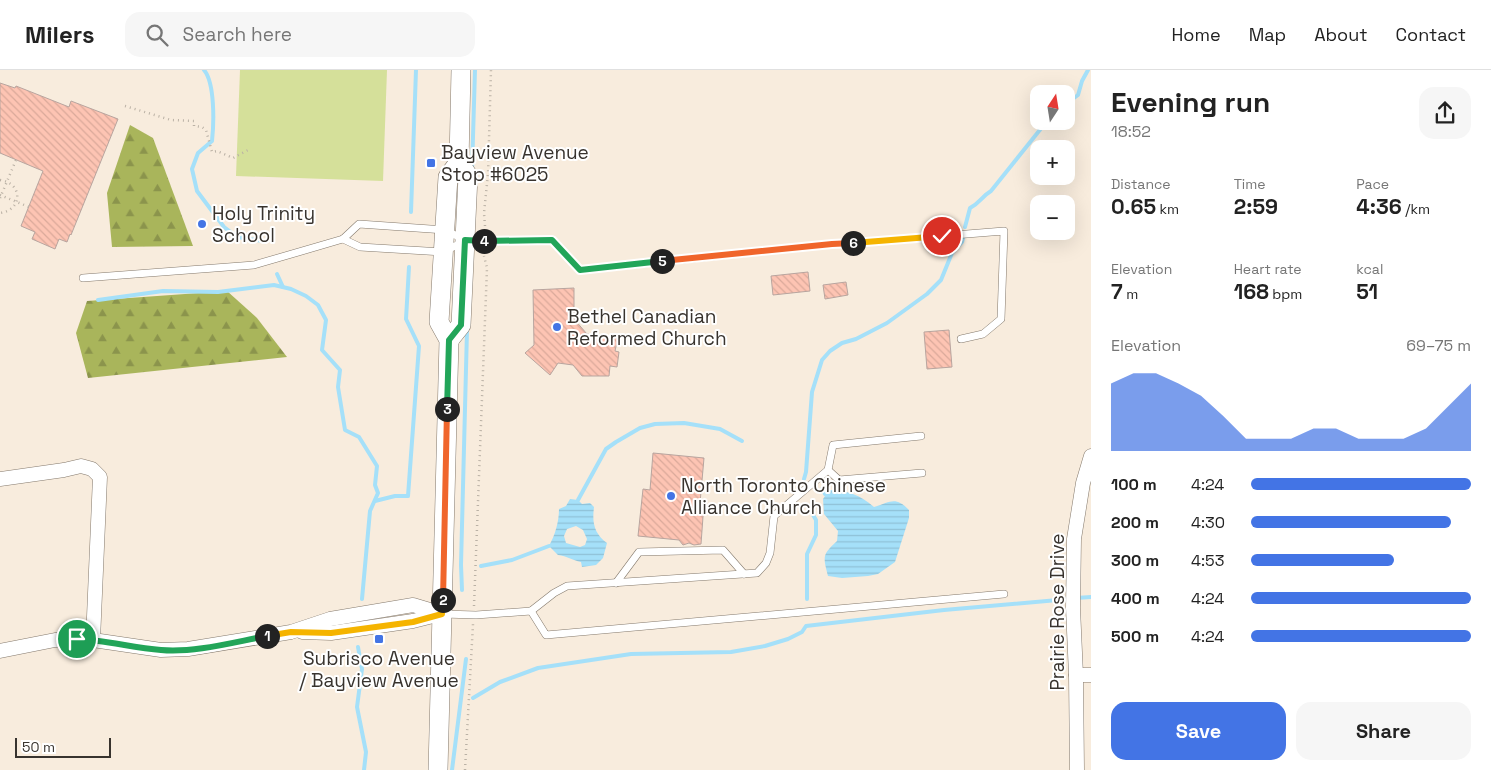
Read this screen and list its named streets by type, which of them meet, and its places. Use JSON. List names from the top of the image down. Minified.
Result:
{"streets":{"street":["Prairie Rose Drive"]},"places":{"transit":["Bayview Avenue Stop #6025","Subrisco Avenue / Bayview Avenue"],"other":["Holy Trinity School","Bethel Canadian Reformed Church","North Toronto Chinese Alliance Church"]},"scale_bar":"50 m","north":"top","page":{"header":"Milers","search":"Search here","nav":["Home","Map","About","Contact"],"heading":["Evening run","18:52"],"map_buttons":["+","−"],"stats":[["Distance","0.65 km"],["Time","2:59"],["Pace","4:36 /km"],["Elevation","7 m"],["Heart rate","168 bpm"],["kcal","51"]],"pins":["4","6","5","3","2","1"],"chart":["Elevation","69–75 m"],"list":[{"name":"100 m","note":"4:24"},{"name":"200 m","note":"4:30"},{"name":"300 m","note":"4:53"},{"name":"400 m","note":"4:24"},{"name":"500 m","note":"4:24"}],"buttons":["Save","Share"],"scale":"50 m"}}
